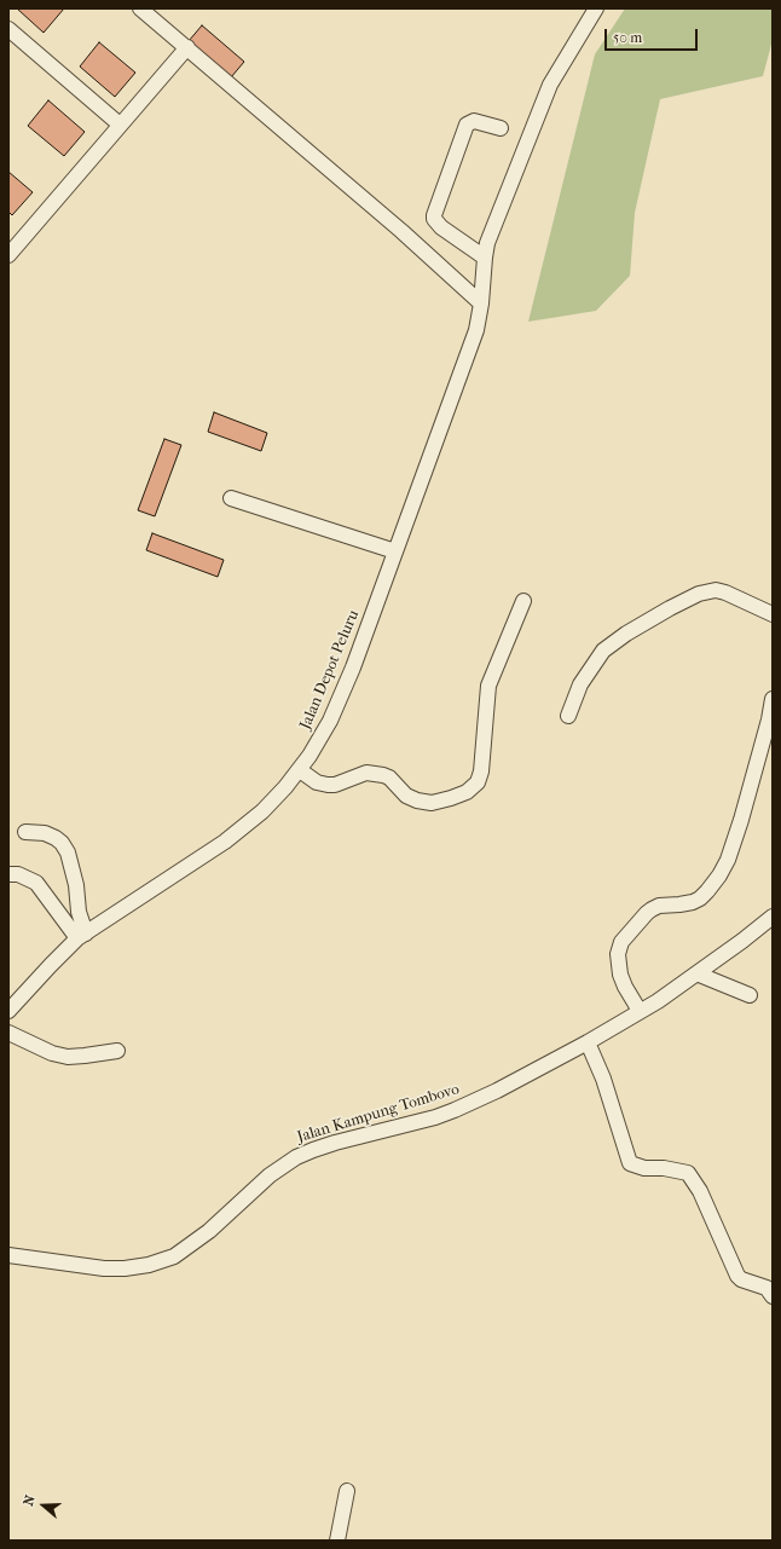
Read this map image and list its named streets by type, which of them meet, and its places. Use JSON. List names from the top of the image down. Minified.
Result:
{"streets":{"street":["Jalan Depot Peluru","Jalan Kampung Tombovo"]},"scale_bar":"50 m","north":"left"}
